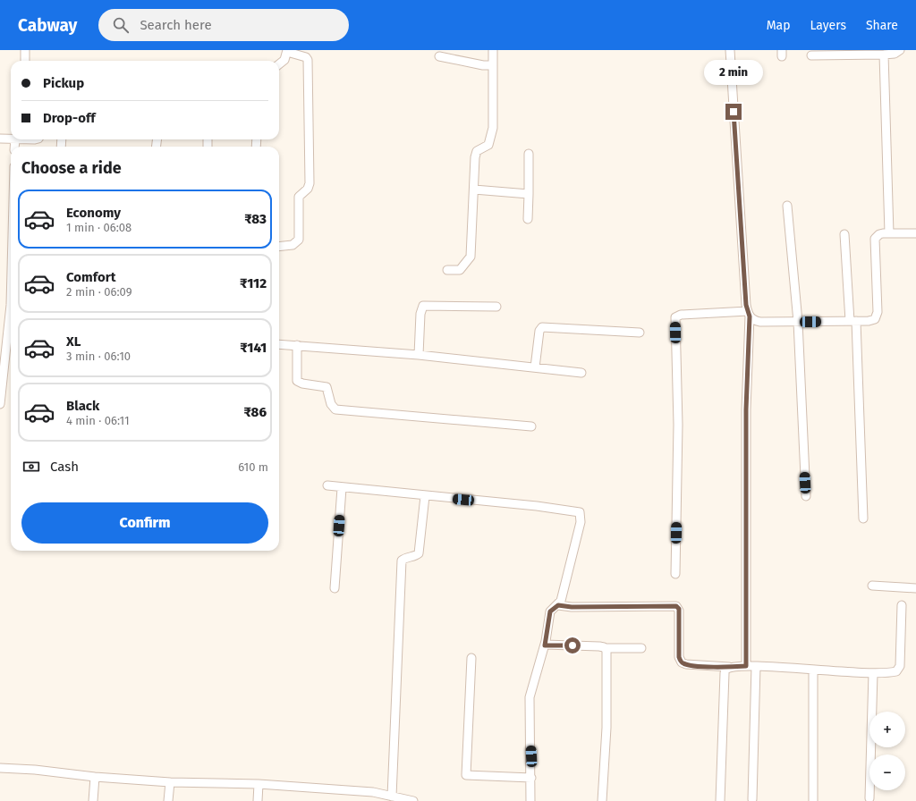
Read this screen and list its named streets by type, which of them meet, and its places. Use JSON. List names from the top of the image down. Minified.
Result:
{"page":{"header":"Cabway","search":"Search here","nav":["Map","Layers","Share"],"bubble":"2 min","banner":["Pickup","Drop-off"],"heading":"Choose a ride","list":[{"name":"Economy","note":"1 min · 06:08","value":"₹83"},{"name":"Comfort","note":"2 min · 06:09","value":"₹112"},{"name":"XL","note":"3 min · 06:10","value":"₹141"},{"name":"Black","note":"4 min · 06:11","value":"₹86"}],"pay":["Cash","610 m"],"buttons":"Confirm","map_buttons":["+","−"]}}
